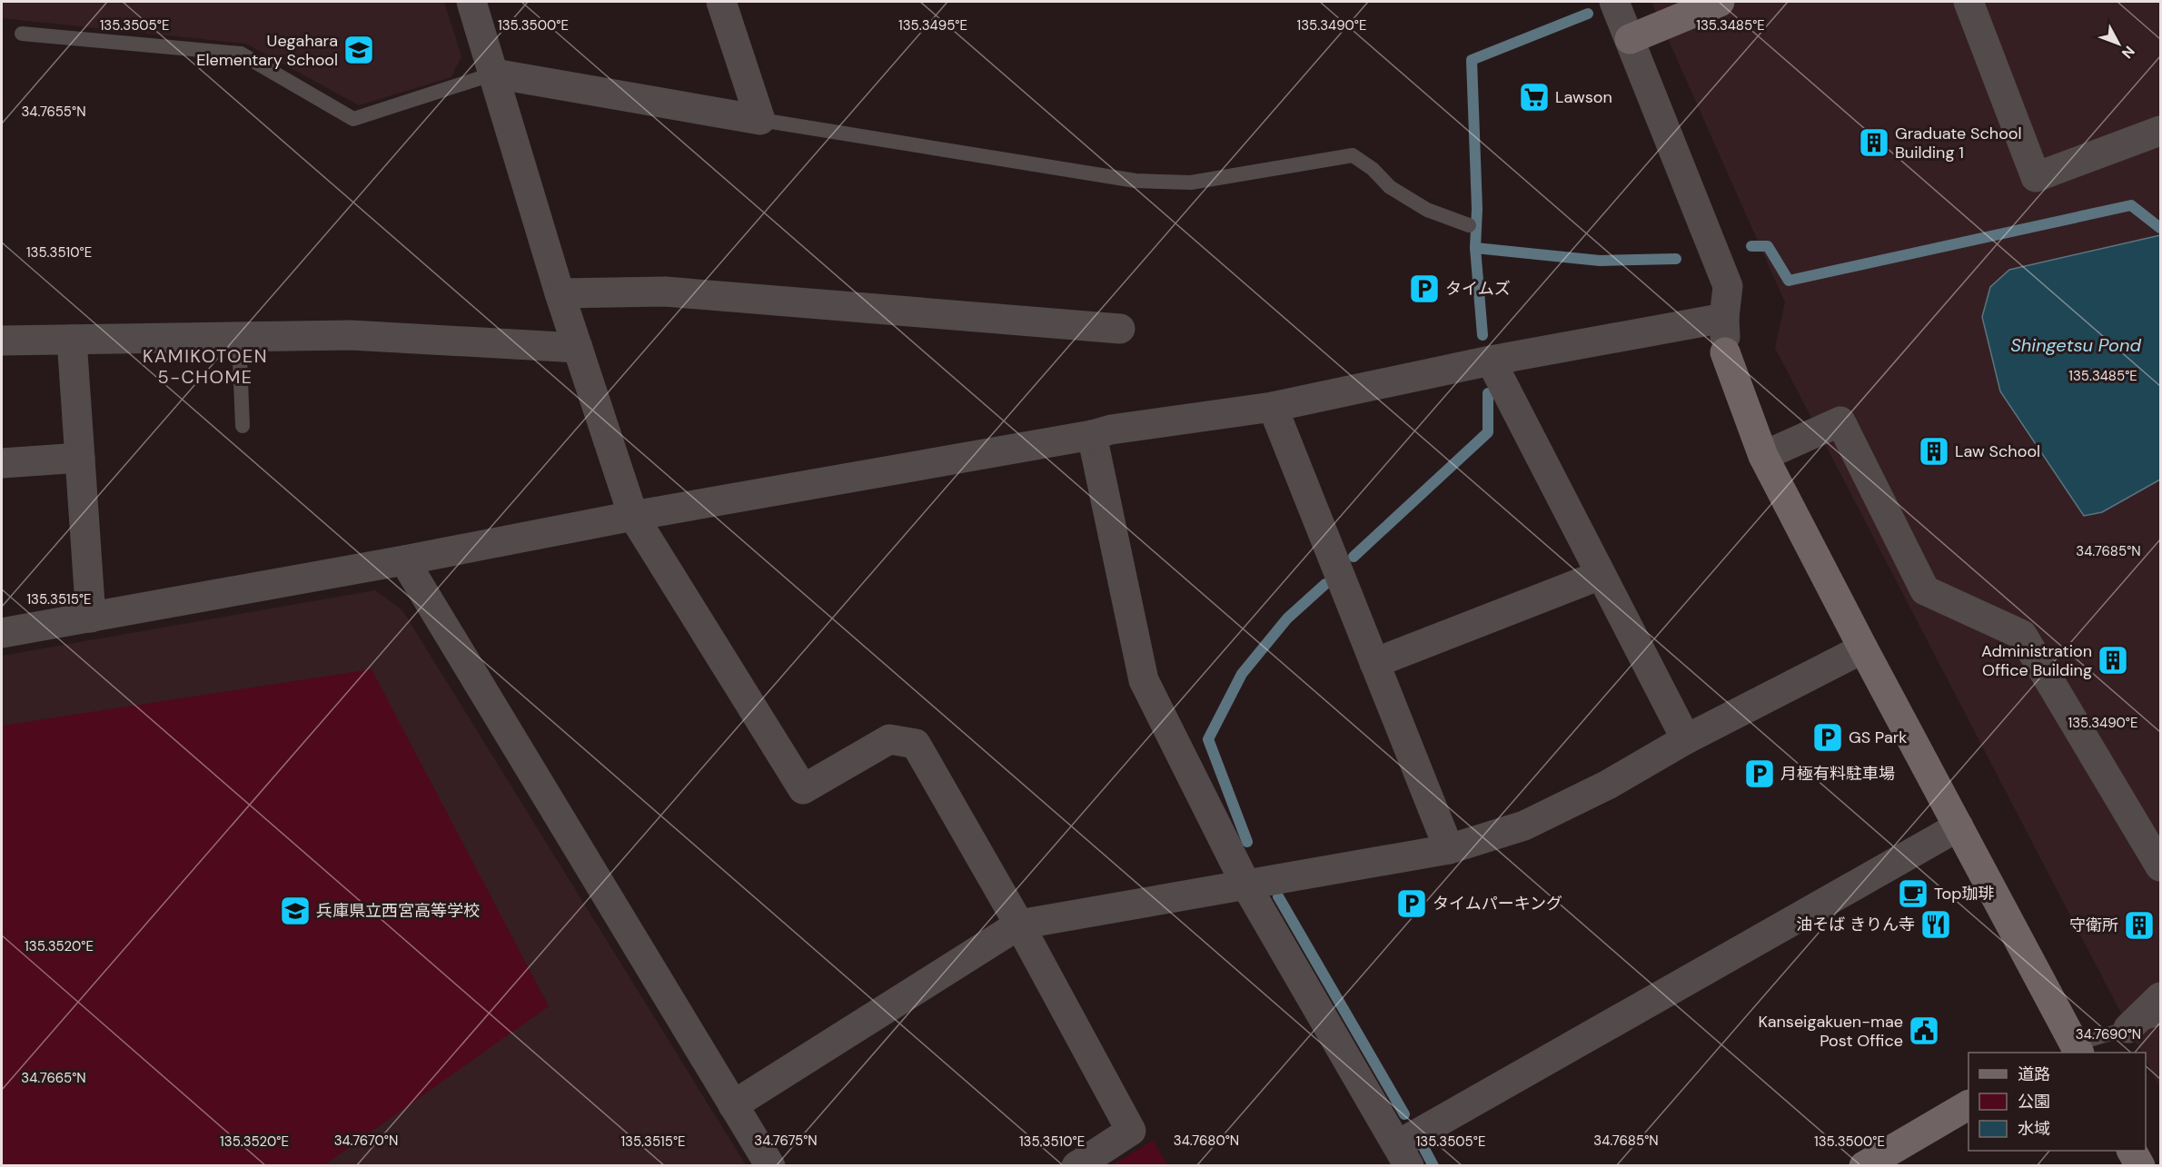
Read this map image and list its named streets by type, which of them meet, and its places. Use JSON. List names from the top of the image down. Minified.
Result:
{"districts":["KAMIKOTOEN 5-CHOME"],"water":["Shingetsu Pond"],"places":{"school or university":["Uegahara Elementary School","兵庫県立西宮高等学校"],"supermarket":["Lawson"],"building":["Graduate School Building 1","Law School","Administration Office Building","守衛所"],"parking":["タイムズ","GS Park","月極有料駐車場","タイムパーキング"],"cafe":["Top珈琲"],"restaurant":["油そば きりん寺"],"public building":["Kanseigakuen-mae Post Office"]},"legend":["道路","公園","水域"],"north":"bottom right","coordinates":["135.3505°E","135.3500°E","135.3495°E","135.3490°E","135.3485°E","34.7655°N","135.3510°E","34.7685°N","135.3515°E","135.3520°E","34.7690°N","34.7665°N","34.7670°N","34.7675°N","34.7680°N"]}
